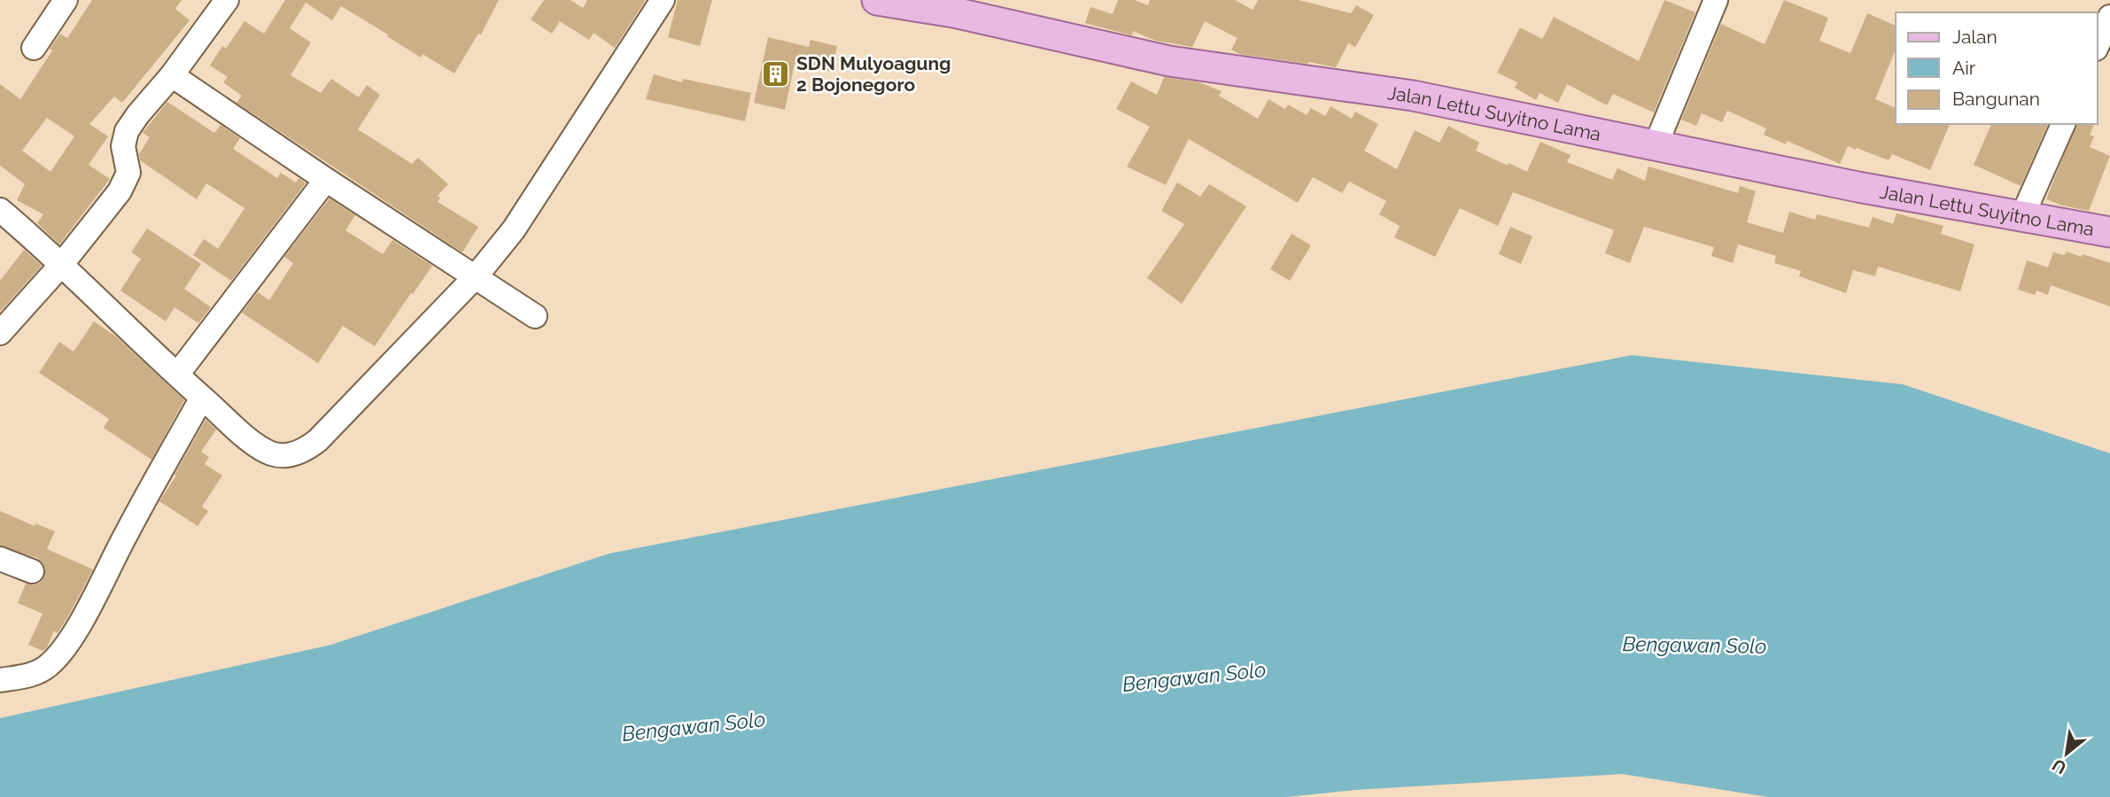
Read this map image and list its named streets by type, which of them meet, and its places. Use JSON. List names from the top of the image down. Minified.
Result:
{"streets":{"main road":["Jalan Lettu Suyitno Lama"]},"water":["Bengawan Solo"],"places":{"building":["SDN Mulyoagung 2 Bojonegoro"]},"legend":["Jalan","Air","Bangunan"],"north":"bottom left"}
